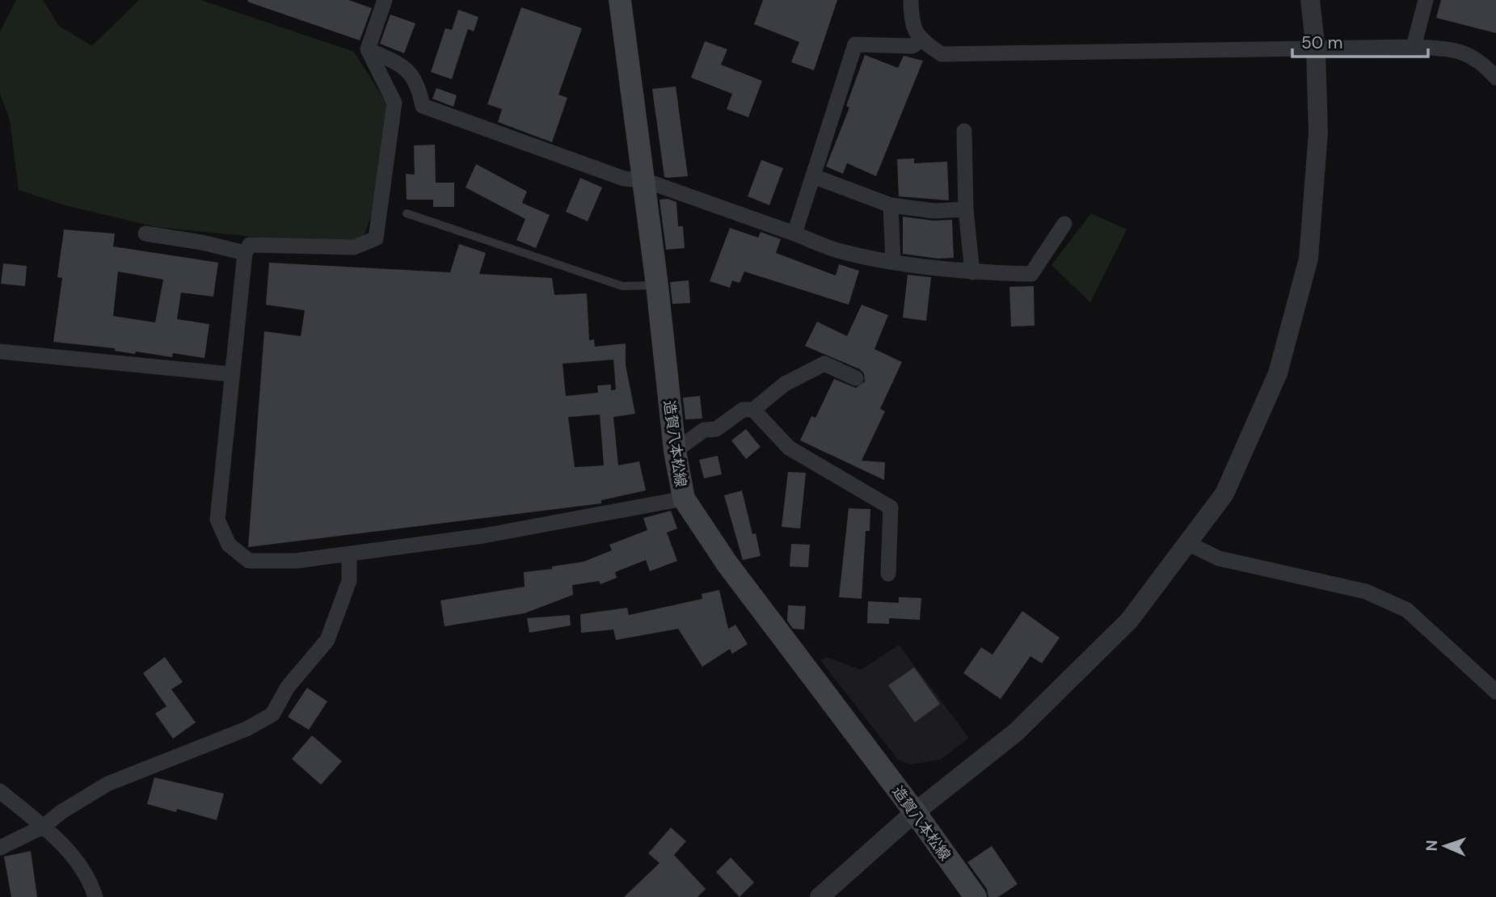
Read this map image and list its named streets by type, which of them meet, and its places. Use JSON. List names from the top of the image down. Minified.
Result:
{"streets":{"main road":["造賀八本松線"]},"scale_bar":"50 m","north":"left"}
